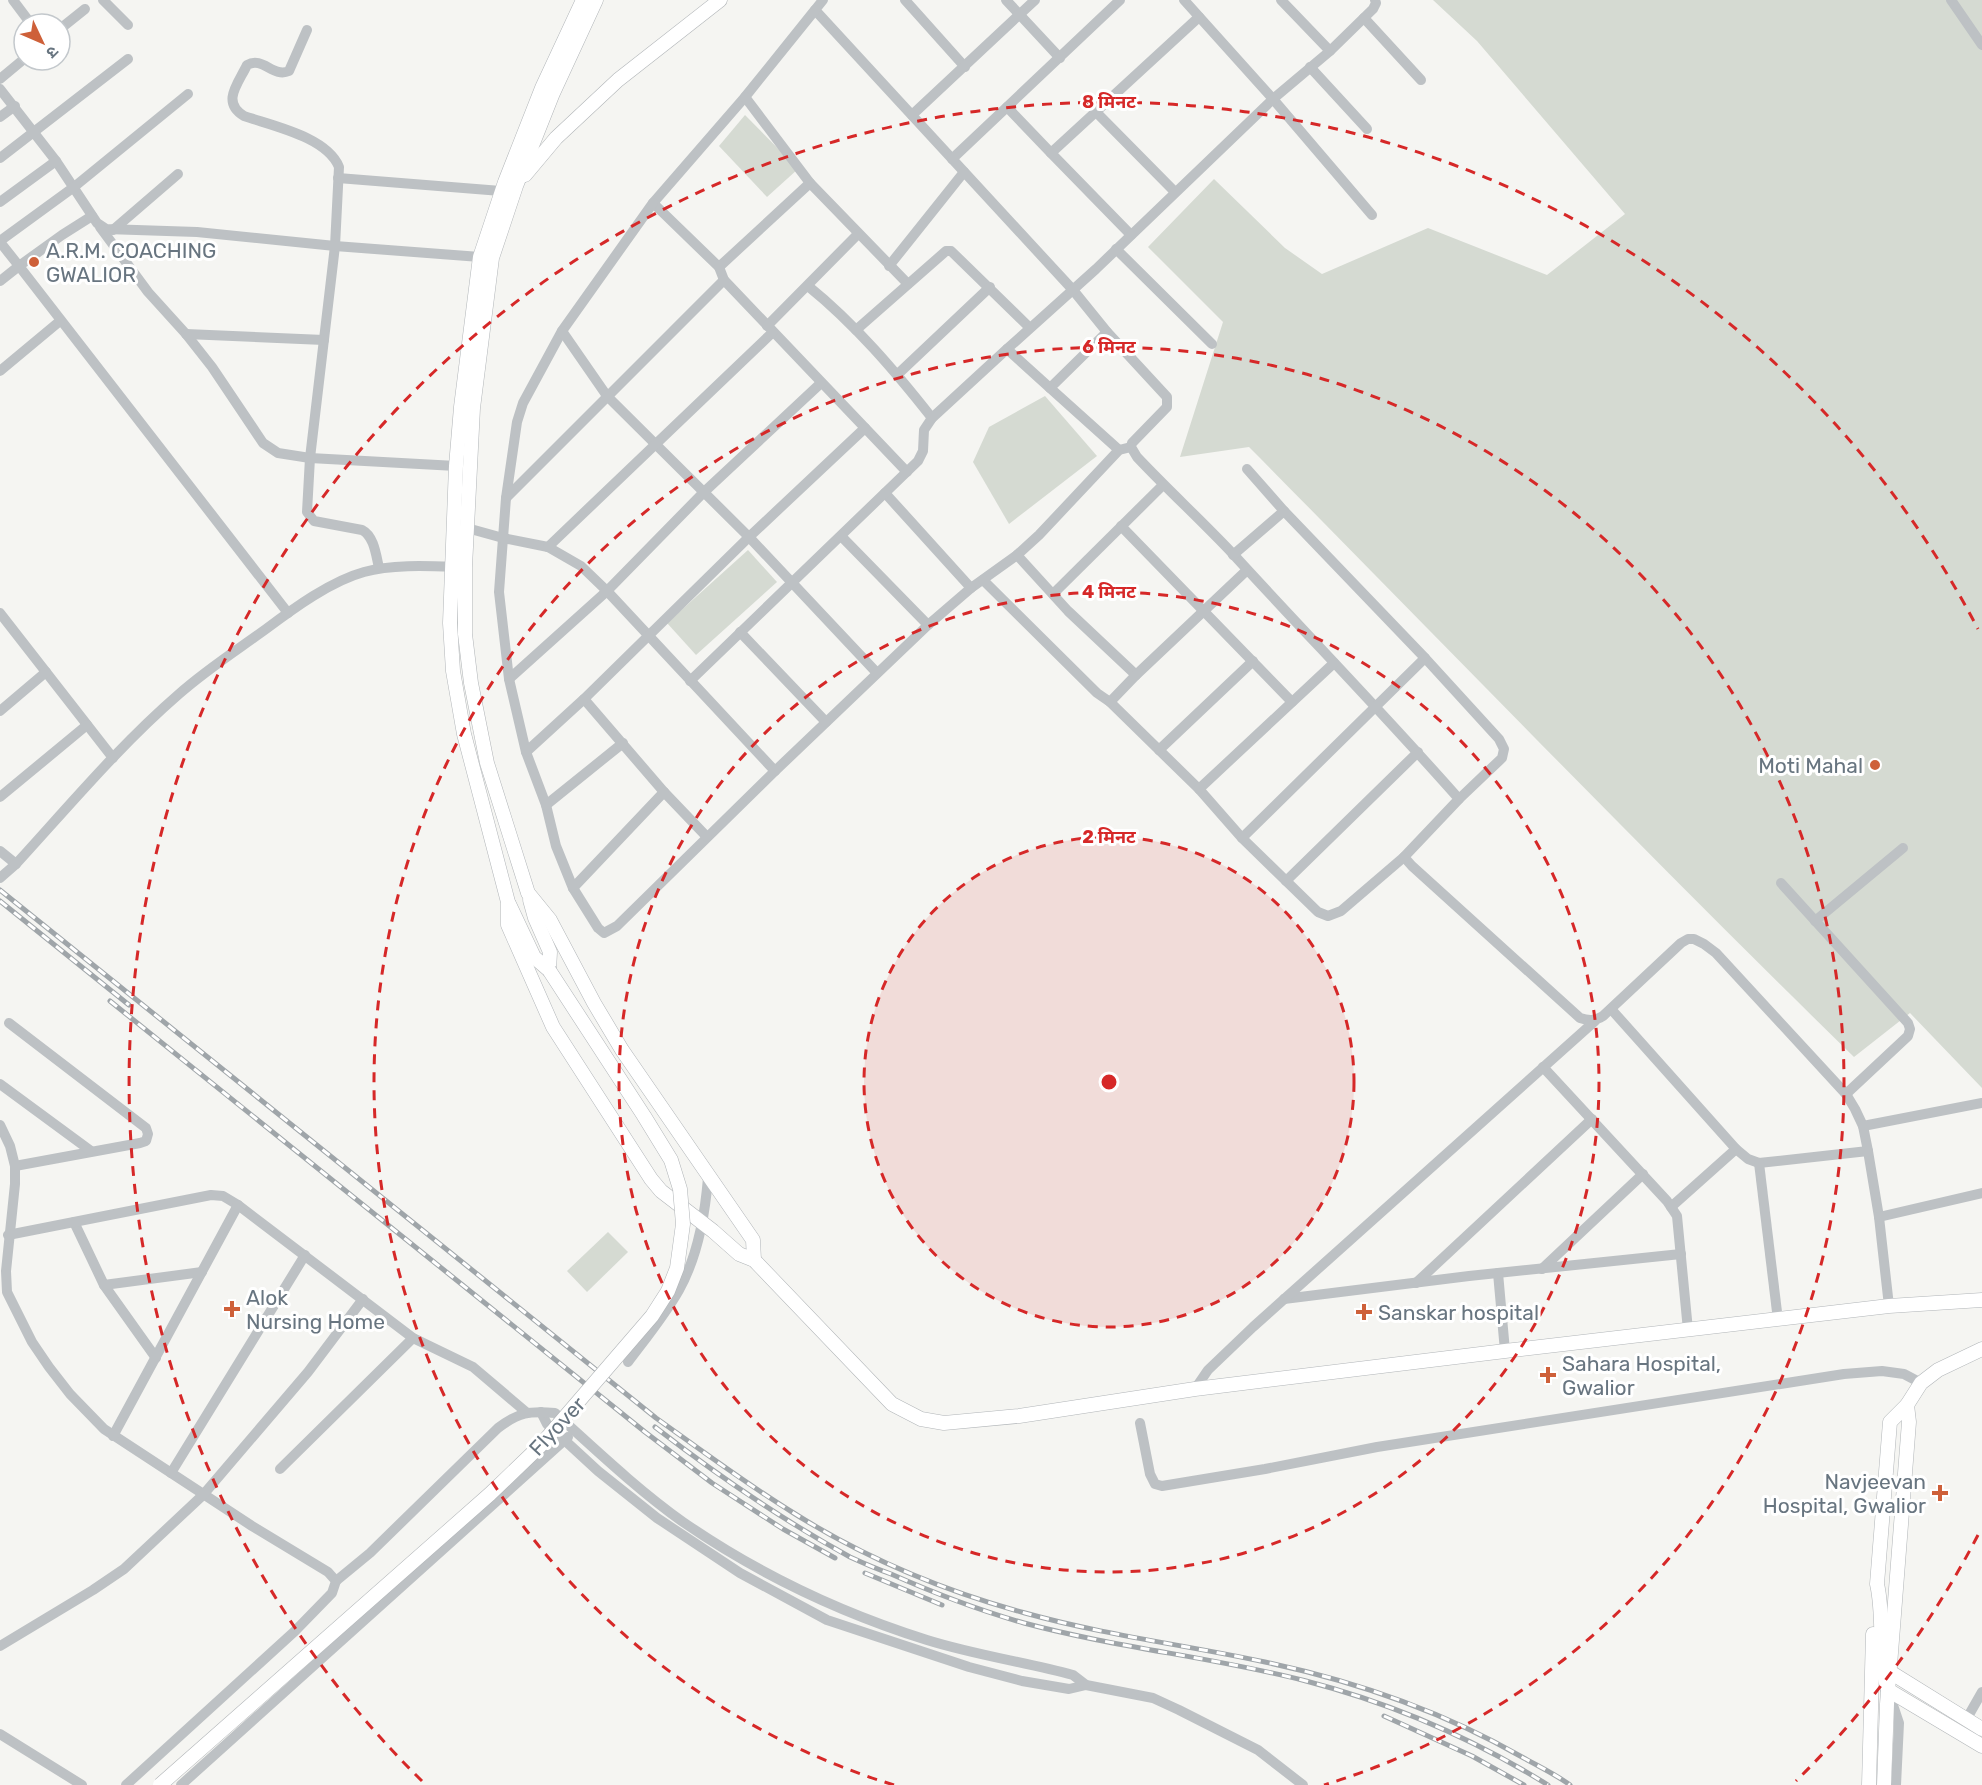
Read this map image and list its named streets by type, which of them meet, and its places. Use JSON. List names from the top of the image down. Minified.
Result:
{"streets":{"main road":["Flyover"]},"places":{"other":["A.R.M. COACHING GWALIOR","Moti Mahal"],"health":["Alok Nursing Home","Sanskar hospital","Sahara Hospital, Gwalior","Navjeevan Hospital, Gwalior"]},"north":"bottom right","rings":["8 मिनट","6 मिनट","4 मिनट","2 मिनट"]}
